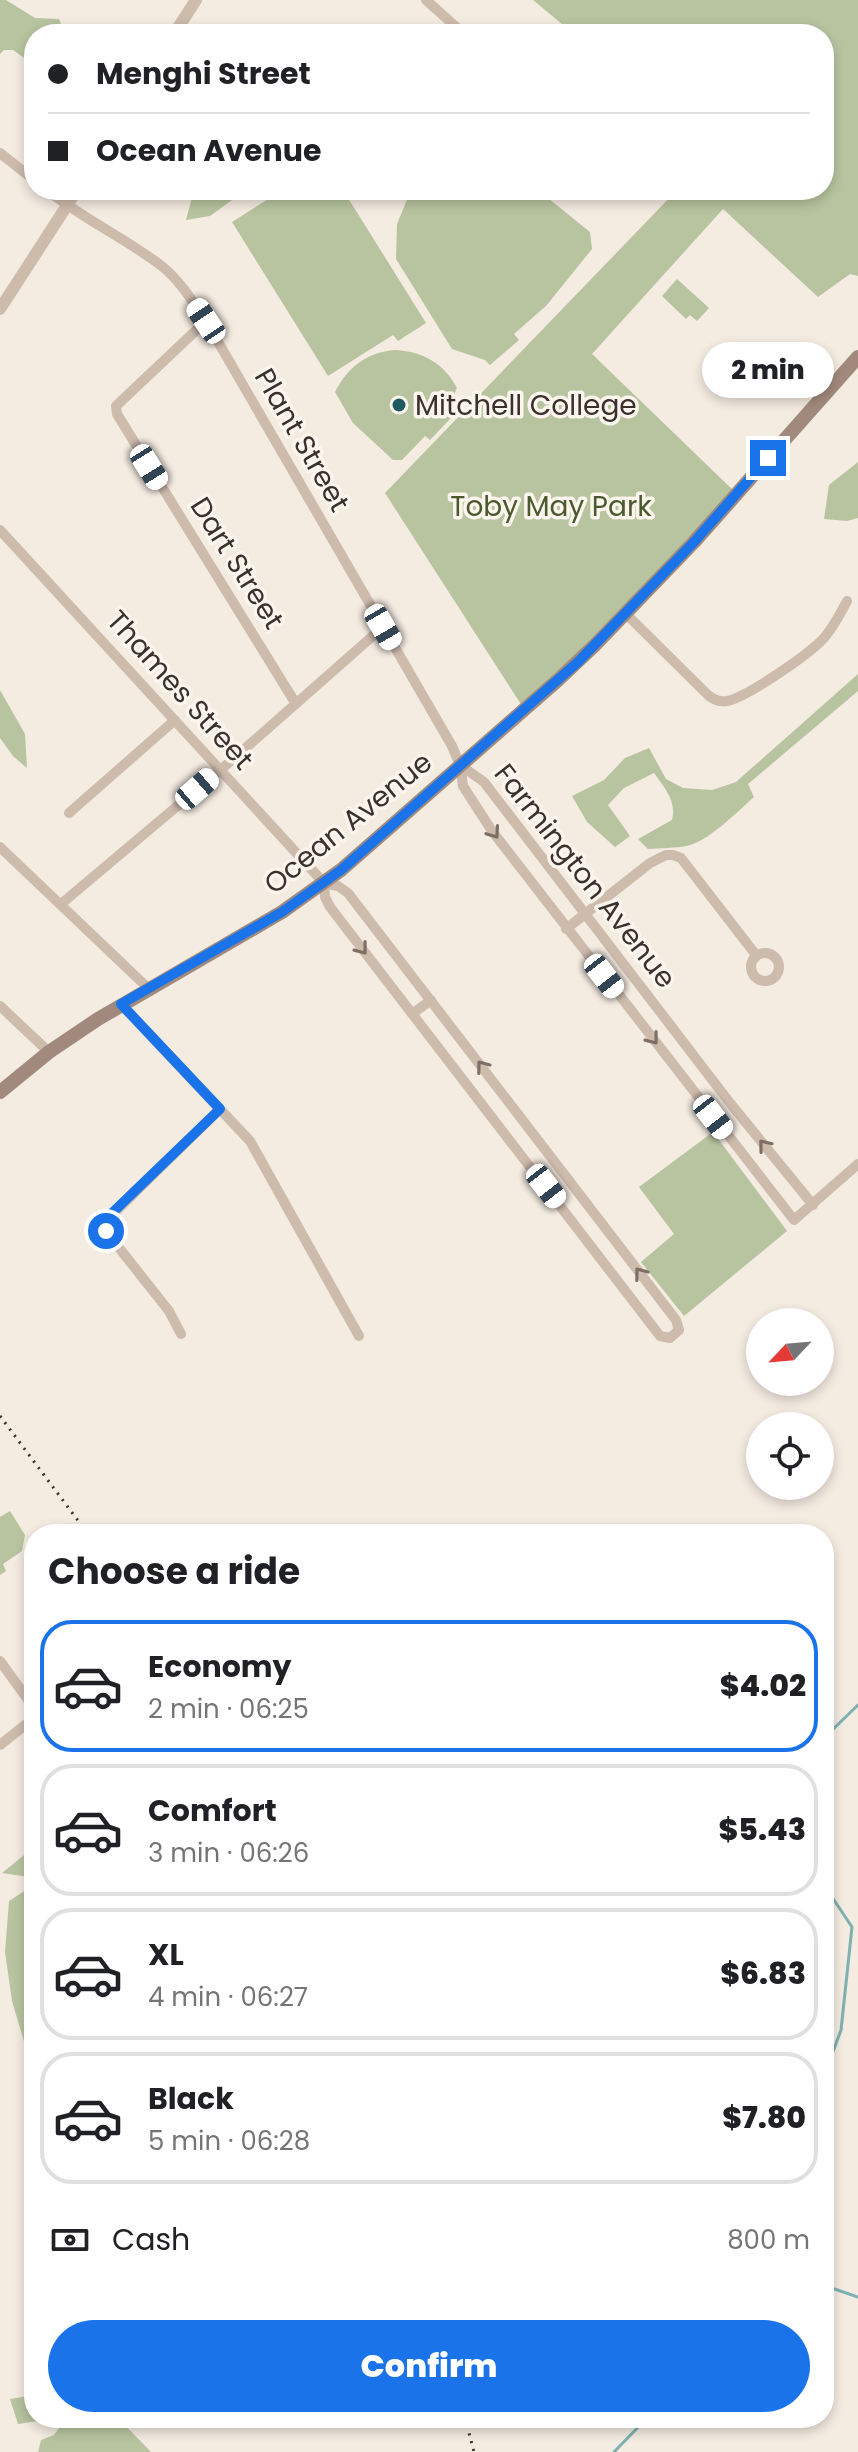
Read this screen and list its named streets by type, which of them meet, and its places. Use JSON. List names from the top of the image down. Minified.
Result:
{"streets":{"main road":["Ocean Avenue"],"street":["Plant Street","Dart Street","Thames Street","Farmington Avenue"]},"crossings":[["Plant Street","Dart Street"],["Plant Street","Ocean Avenue"],["Plant Street","Farmington Avenue"],["Thames Street","Ocean Avenue"],["Ocean Avenue","Farmington Avenue"]],"parks":["Toby May Park"],"places":["Mitchell College"],"north":"bottom left","page":{"banner":["Menghi Street","Ocean Avenue"],"bubble":"2 min","heading":"Choose a ride","list":[{"name":"Economy","note":"2 min · 06:25","value":"$4.02"},{"name":"Comfort","note":"3 min · 06:26","value":"$5.43"},{"name":"XL","note":"4 min · 06:27","value":"$6.83"},{"name":"Black","note":"5 min · 06:28","value":"$7.80"}],"pay":["Cash","800 m"],"buttons":"Confirm"}}
